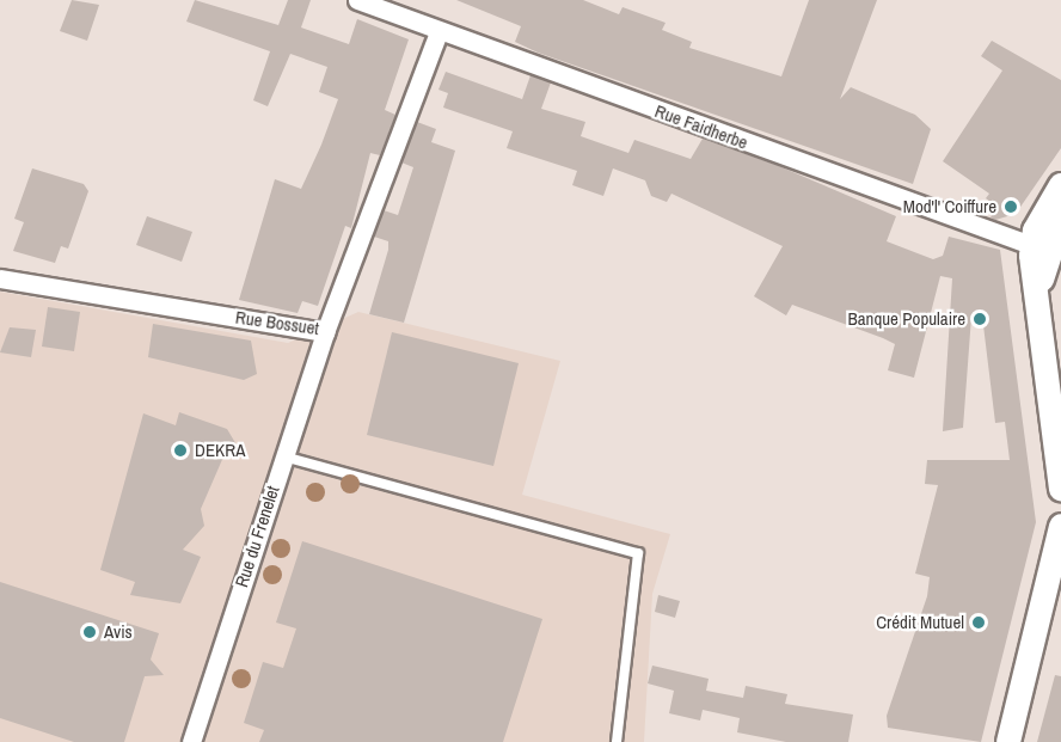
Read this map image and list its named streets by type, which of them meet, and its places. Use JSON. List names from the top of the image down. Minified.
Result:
{"streets":{"street":["Rue Faidherbe","Rue Bossuet","Rue du Frenelet"]},"crossings":[["Rue Faidherbe","Rue Bossuet"],["Rue Bossuet","Rue du Frenelet"]],"places":["Mod'l' Coiffure","Banque Populaire","DEKRA","Crédit Mutuel","Avis"]}
